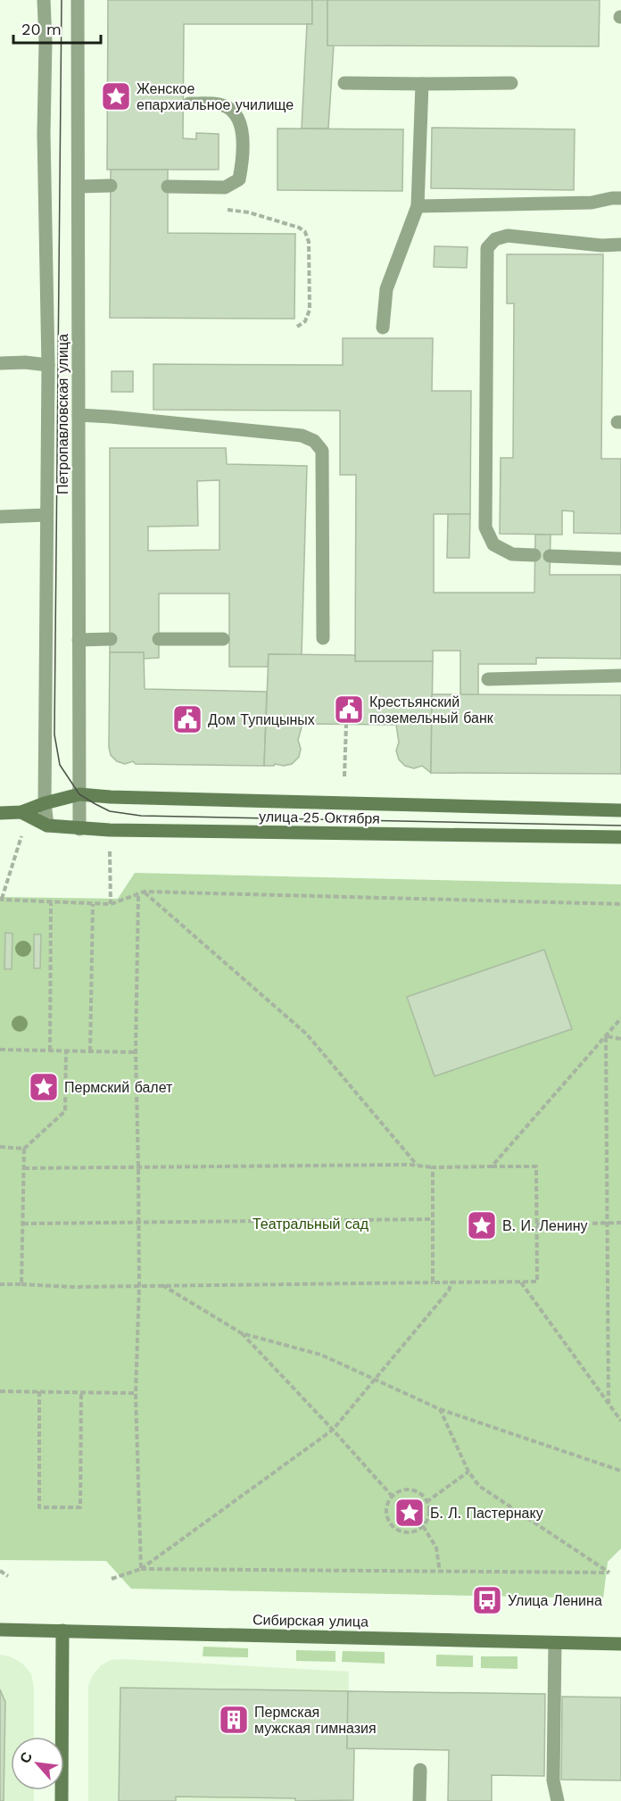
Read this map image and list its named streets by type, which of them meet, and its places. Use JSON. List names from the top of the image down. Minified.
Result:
{"streets":{"street":["Петропавловская улица","улица 25 Октября","Сибирская улица"]},"crossings":[["Петропавловская улица","улица 25 Октября"]],"parks":["Театральный сад"],"places":{"place":["Женское епархиальное училище","Пермский балет","В. И. Ленину","Б. Л. Пастернаку"],"public building":["Крестьянский поземельный банк","Дом Тупицыных"],"bus stop":["Улица Ленина"],"building":["Пермская мужская гимназия"]},"scale_bar":"20 m","north":"top left"}
